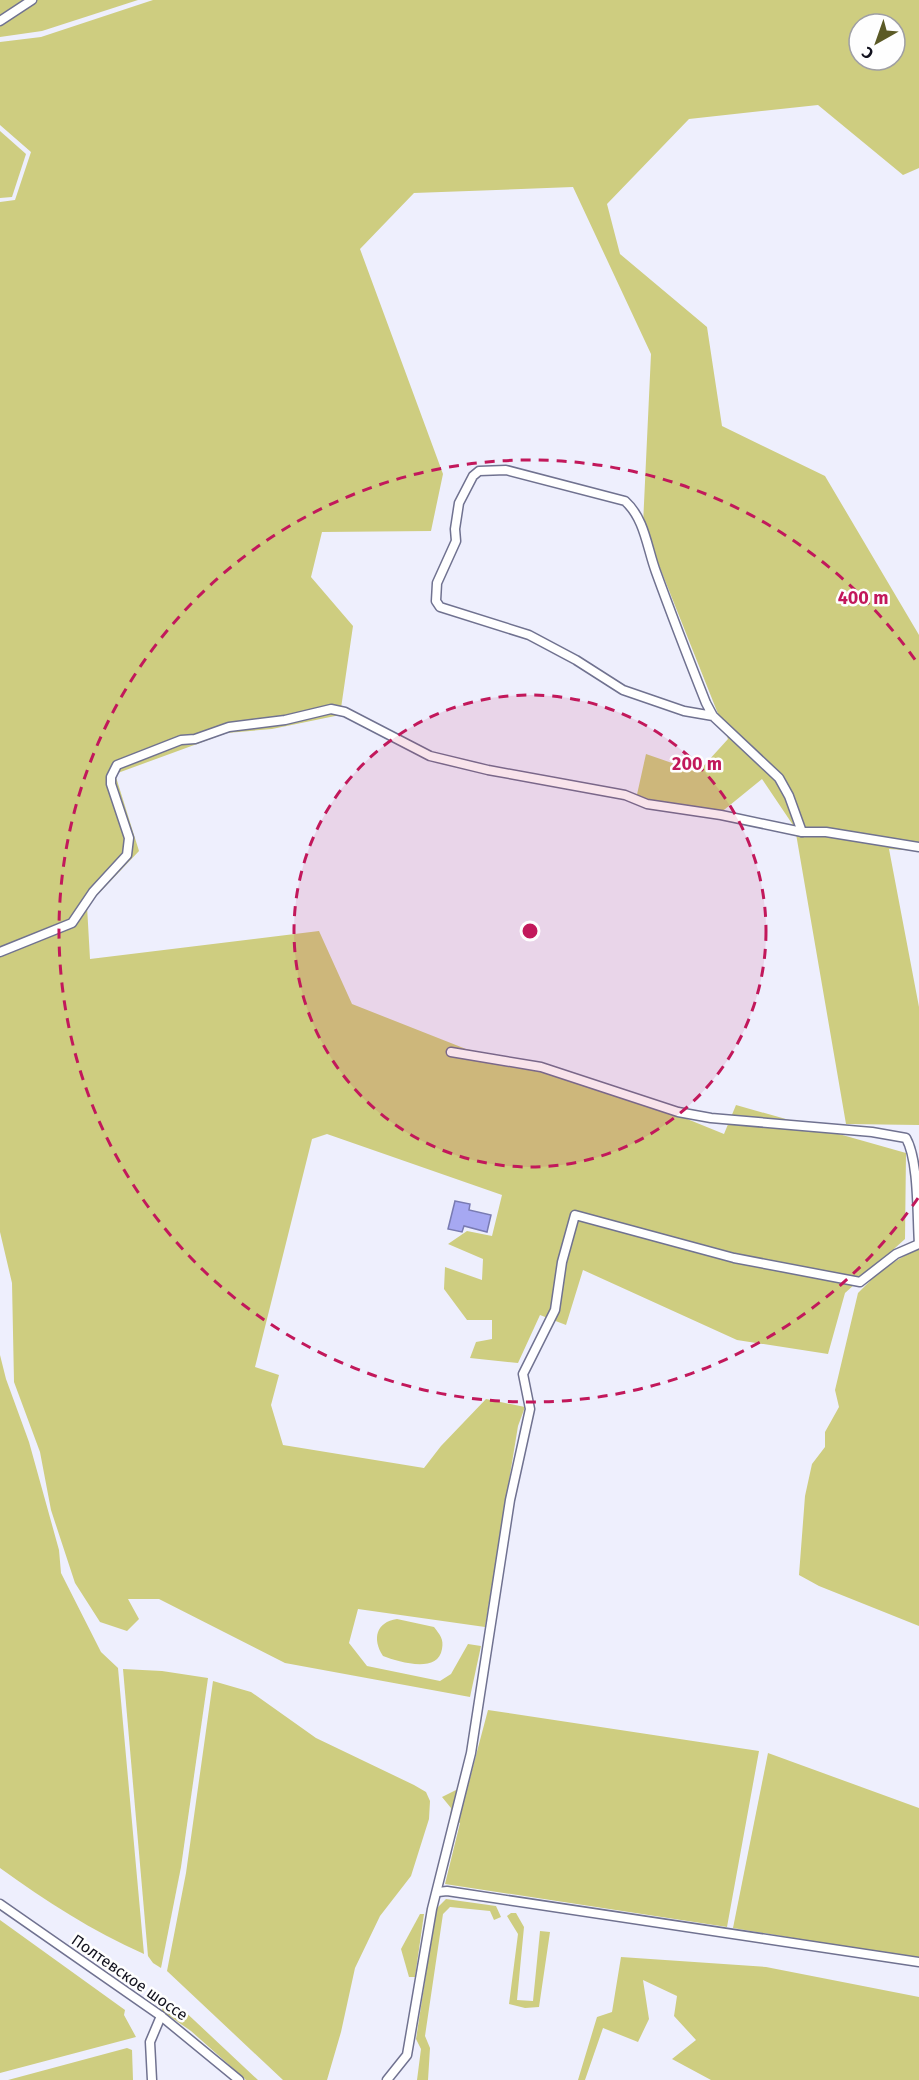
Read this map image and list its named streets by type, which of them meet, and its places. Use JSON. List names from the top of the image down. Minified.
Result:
{"streets":{"street":["Полтевское шоссе"]},"north":"bottom left","rings":["400 m","200 m"]}
